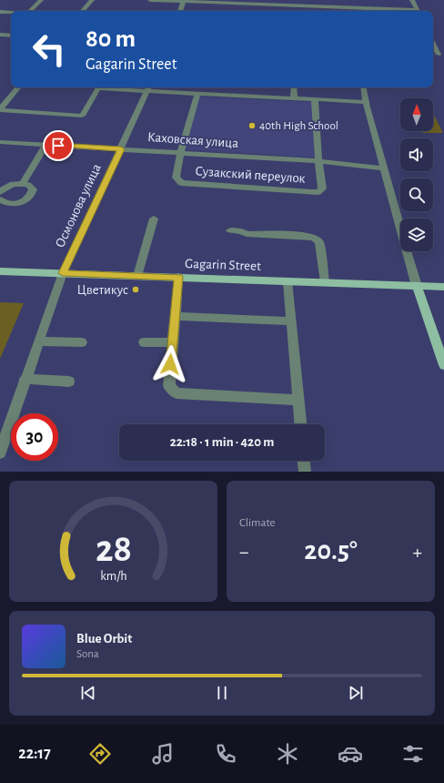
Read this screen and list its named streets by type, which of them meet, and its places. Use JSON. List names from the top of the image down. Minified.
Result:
{"streets":{"main road":["Gagarin Street"],"street":["Каховская улица","Сузакский переулок","Осмонова улица"]},"crossings":[["Каховская улица","Сузакский переулок"],["Каховская улица","Осмонова улица"],["Осмонова улица","Gagarin Street"]],"places":["40th High School","Цветикус"],"north":"top","page":{"turn":["80 m","Gagarin Street"],"limit":"30","trip":"22:18 · 1 min · 420 m","tile":"Climate","heat":["−","20.5°","+"],"song":["Blue Orbit","Sona"],"tabs":"22:17","gauge":["28","km/h"]}}
